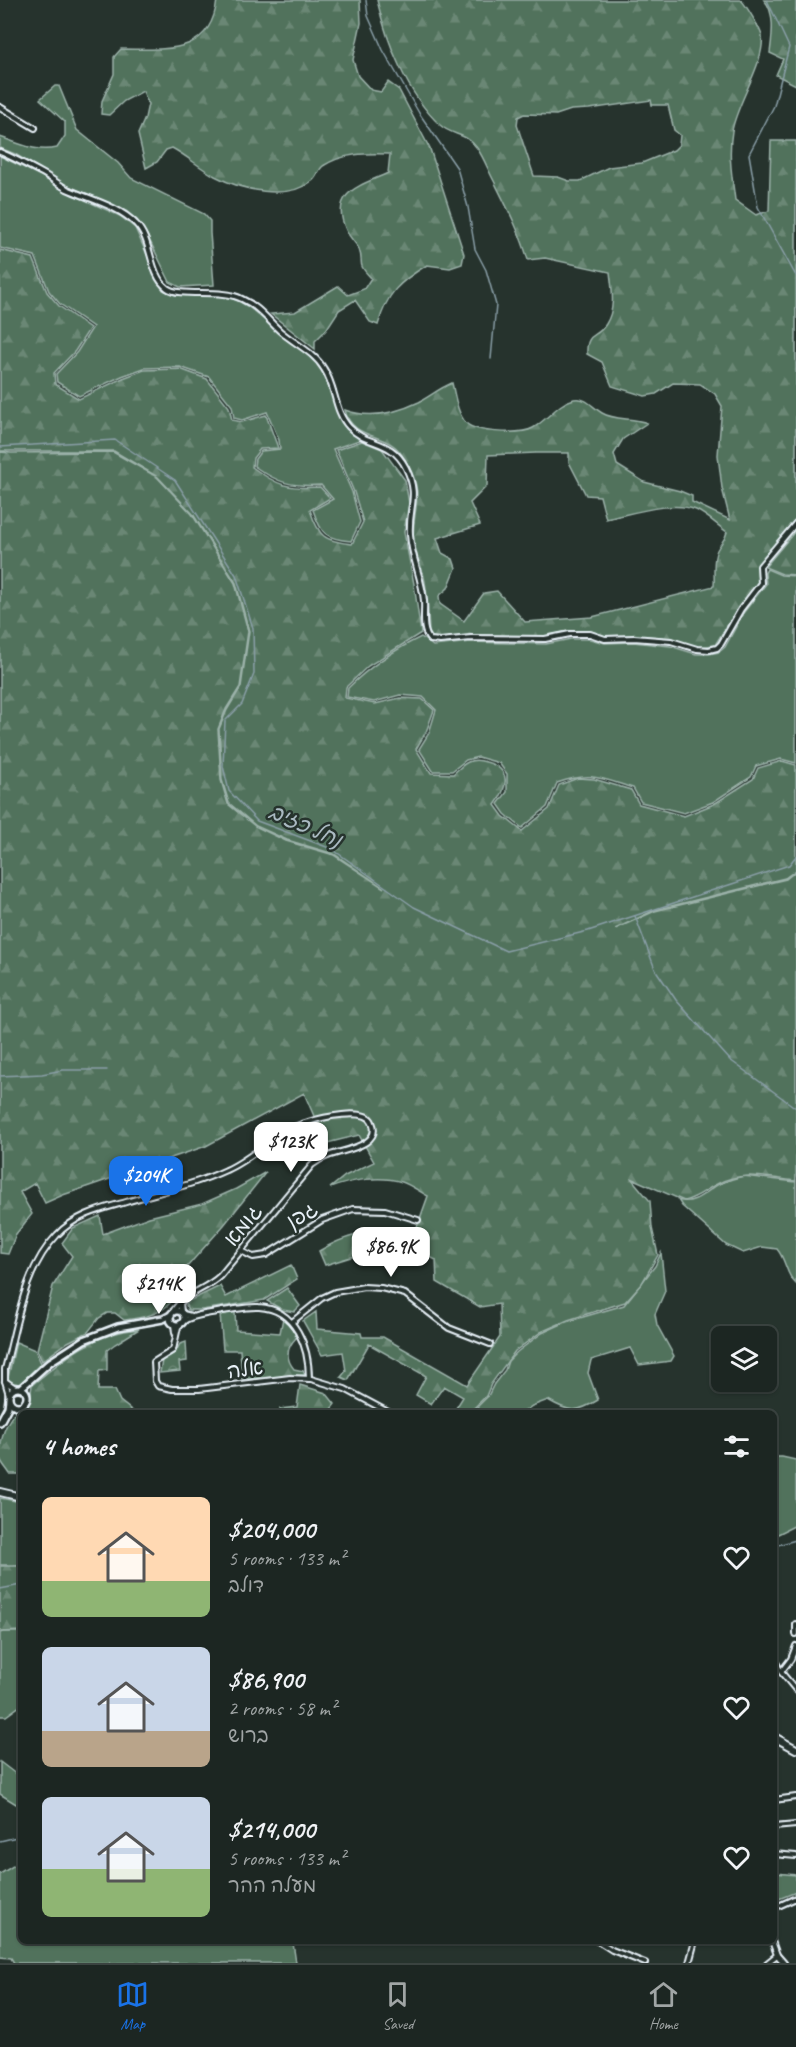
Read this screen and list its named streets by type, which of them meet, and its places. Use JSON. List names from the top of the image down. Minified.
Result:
{"streets":{"street":["גפן","גומא","אלה"]},"crossings":[["גפן","גומא"]],"water":["נחל כזיב"],"page":{"price":["$123K","$204K","$86.9K","$214K"],"heading":"4 homes","list":[{"name":"$204,000","note":"5 rooms · 133 m² · דולב"},{"name":"$86,900","note":"2 rooms · 58 m² · ברוש"},{"name":"$214,000","note":"5 rooms · 133 m² · מעלה ההר"}],"tabs":["Map","Saved","Home"]}}
